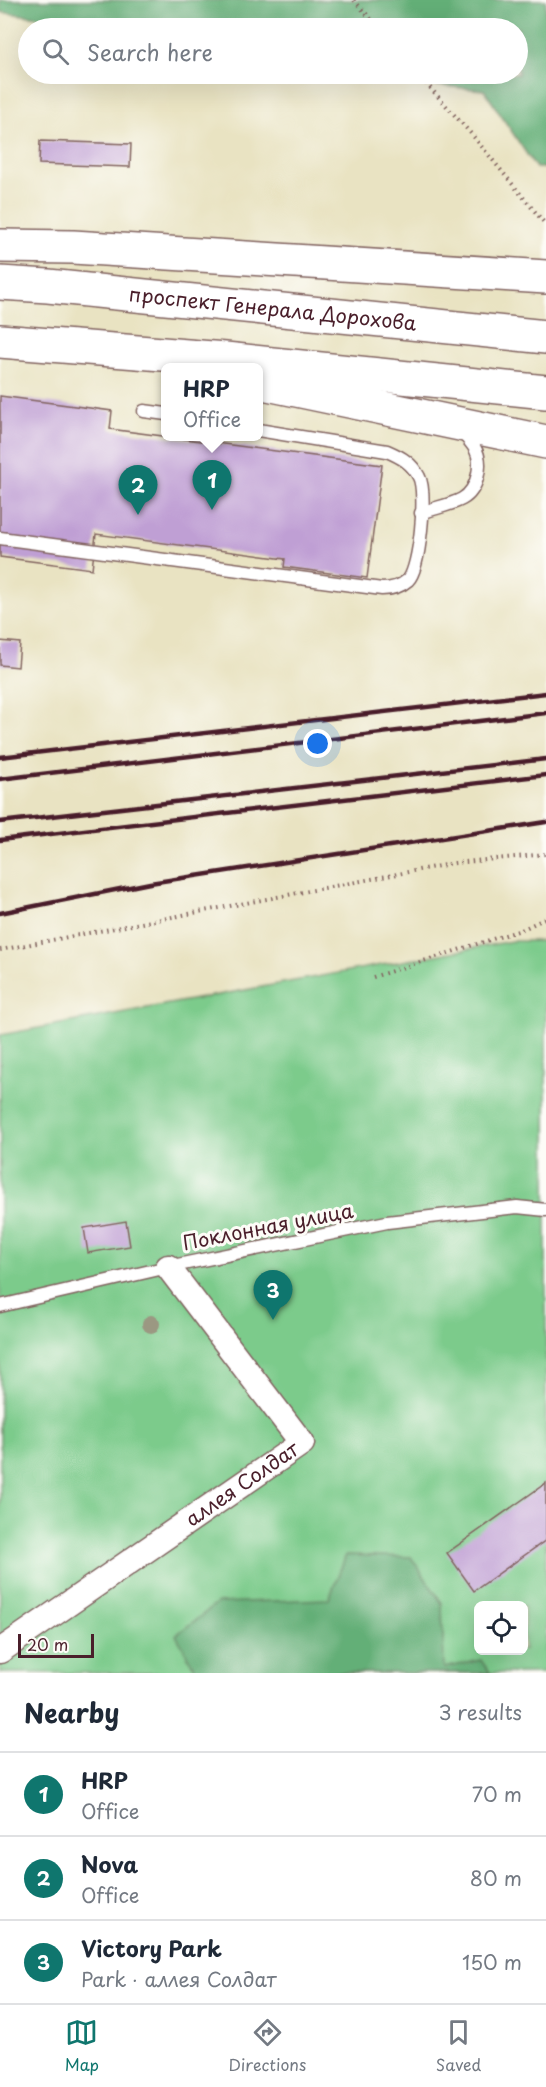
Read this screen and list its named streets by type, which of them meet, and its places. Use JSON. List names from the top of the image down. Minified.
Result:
{"streets":{"main road":["проспект Генерала Дорохова"],"street":["аллея Солдат"],"lane":["Поклонная улица"]},"crossings":[["Поклонная улица","аллея Солдат"]],"scale_bar":"20 m","page":{"search":"Search here","popup":["HRP","Office"],"pins":["1","2","3"],"scale":"20 m","heading":["Nearby","3 results"],"list":[{"mark":"1","name":"HRP","note":"Office","value":"70 m"},{"mark":"2","name":"Nova","note":"Office","value":"80 m"},{"mark":"3","name":"Victory Park","note":"Park · аллея Солдат","value":"150 m"}],"nav":["Map","Directions","Saved"]}}
